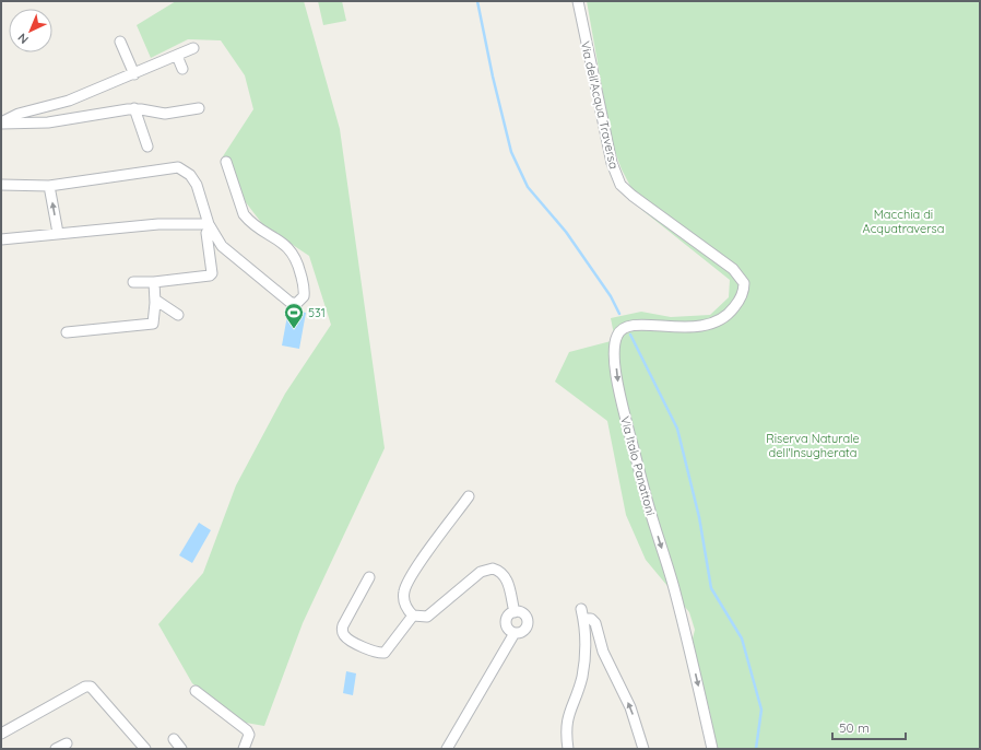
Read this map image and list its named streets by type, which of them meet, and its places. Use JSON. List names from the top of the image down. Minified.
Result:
{"streets":{"street":["Via dell'Acqua Traversa","Via Italo Panattoni"]},"crossings":[["Via dell'Acqua Traversa","Via Italo Panattoni"]],"one_way":["Via Italo Panattoni"],"parks":["Macchia di Acquatraversa","Riserva Naturale dell'Insugherata"],"places":{"sports":["531"]},"scale_bar":"50 m","north":"bottom left"}
